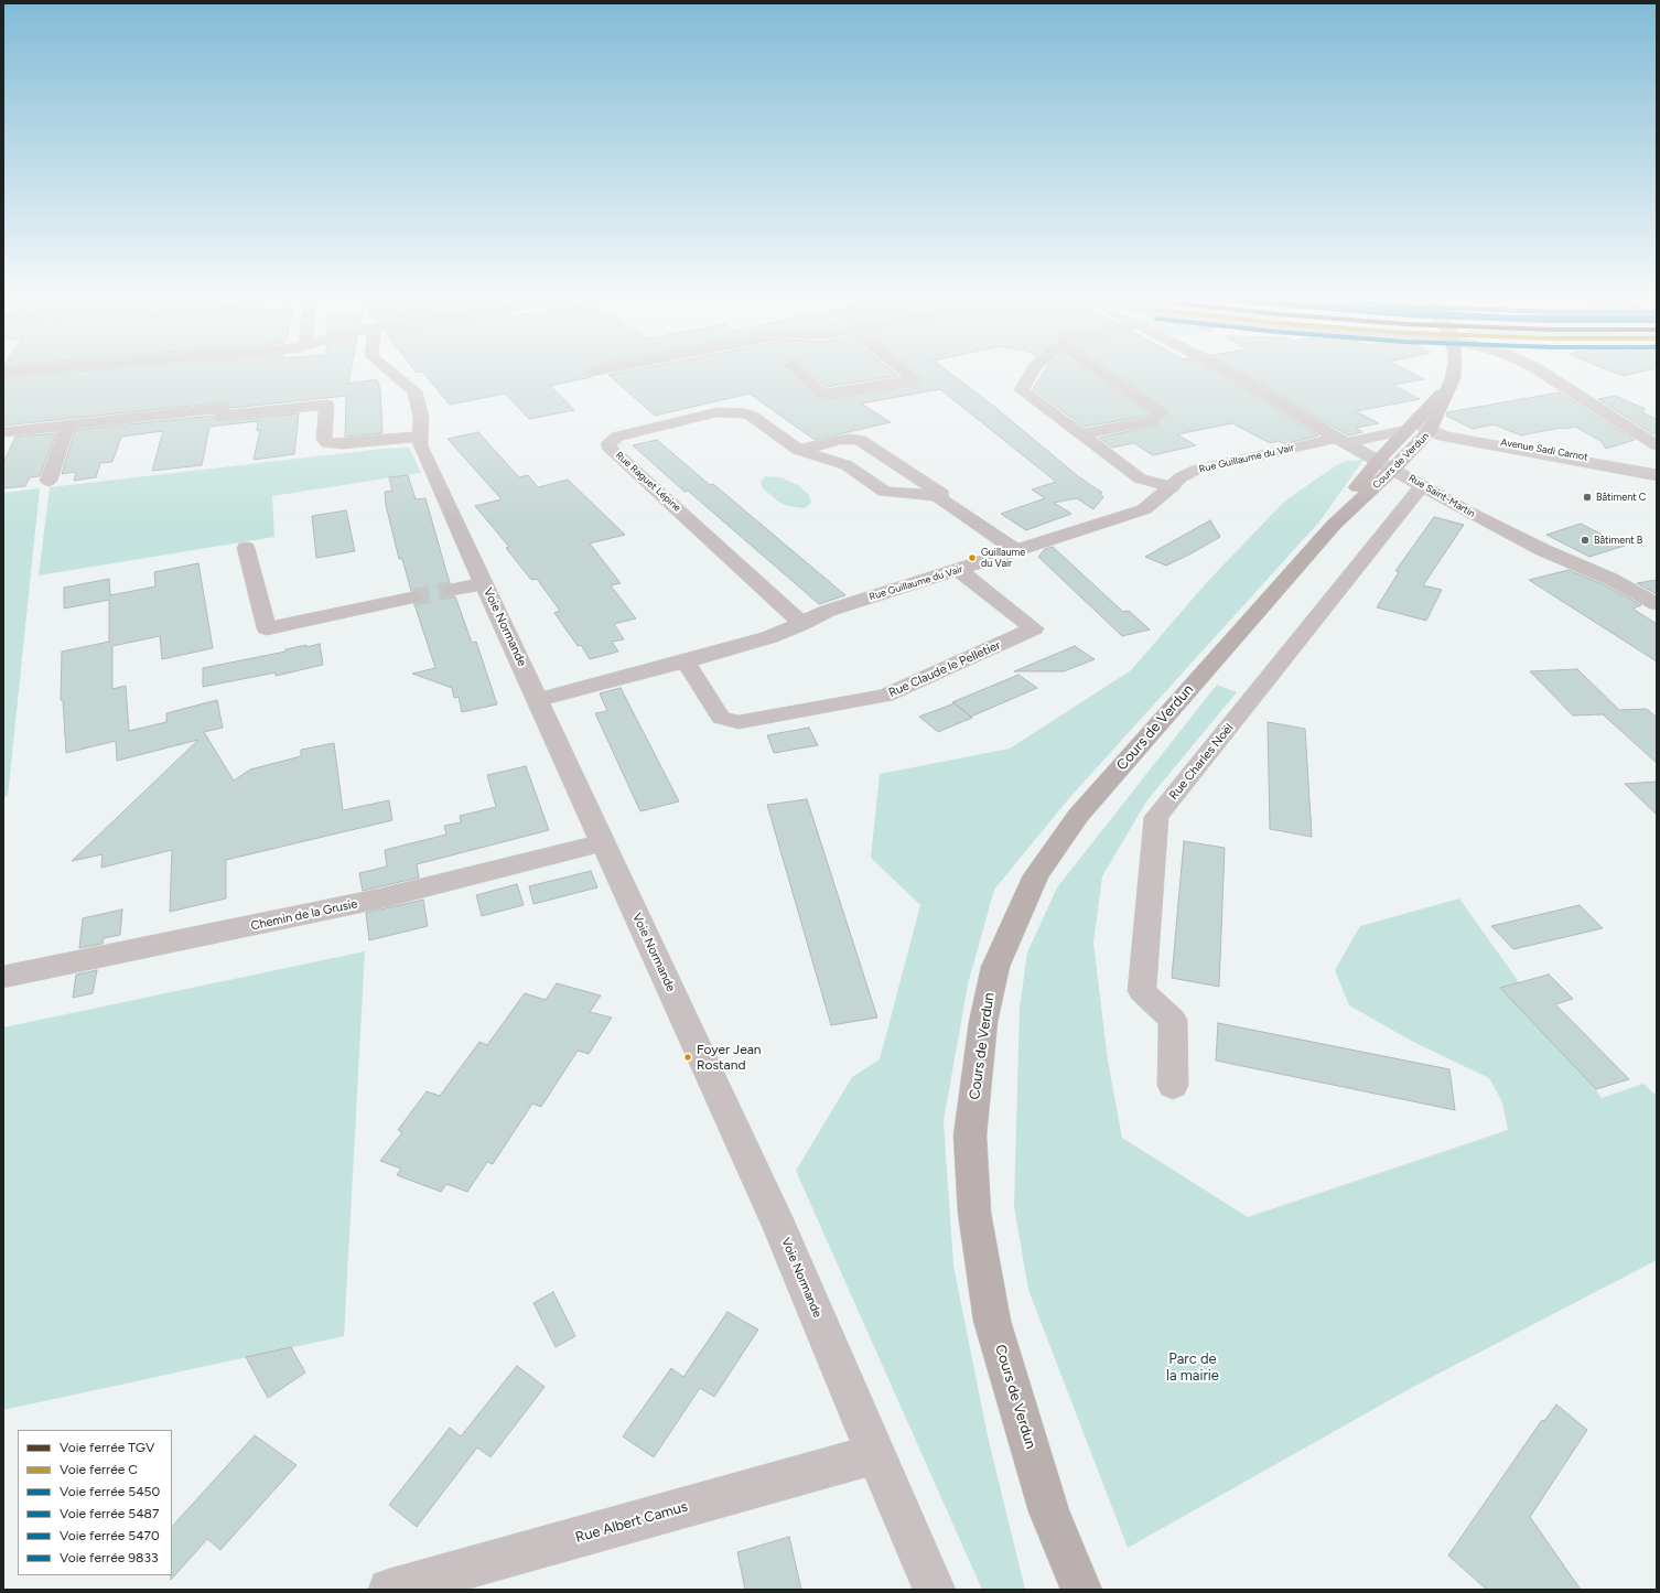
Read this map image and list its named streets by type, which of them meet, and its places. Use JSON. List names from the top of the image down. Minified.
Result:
{"streets":{"main road":["Cours de Verdun"],"street":["Avenue Sadi Carnot","Rue Guillaume du Vair","Rue Raguet Lépine","Rue Saint-Martin","Voie Normande","Rue Claude le Pelletier","Rue Charles Noël","Chemin de la Grusie","Rue Albert Camus"]},"crossings":[["Avenue Sadi Carnot","Cours de Verdun"],["Rue Guillaume du Vair","Cours de Verdun"],["Rue Guillaume du Vair","Rue Raguet Lépine"],["Rue Guillaume du Vair","Rue Saint-Martin"],["Rue Guillaume du Vair","Voie Normande"],["Rue Guillaume du Vair","Rue Claude le Pelletier"],["Cours de Verdun","Rue Saint-Martin"],["Rue Saint-Martin","Rue Charles Noël"],["Voie Normande","Chemin de la Grusie"],["Voie Normande","Rue Albert Camus"]],"parks":["Parc de la mairie"],"places":["Bâtiment C","Bâtiment B","Guillaume du Vair","Foyer Jean Rostand"],"legend":["Voie ferrée TGV","Voie ferrée C","Voie ferrée 5450","Voie ferrée 5487","Voie ferrée 5470","Voie ferrée 9833"]}
